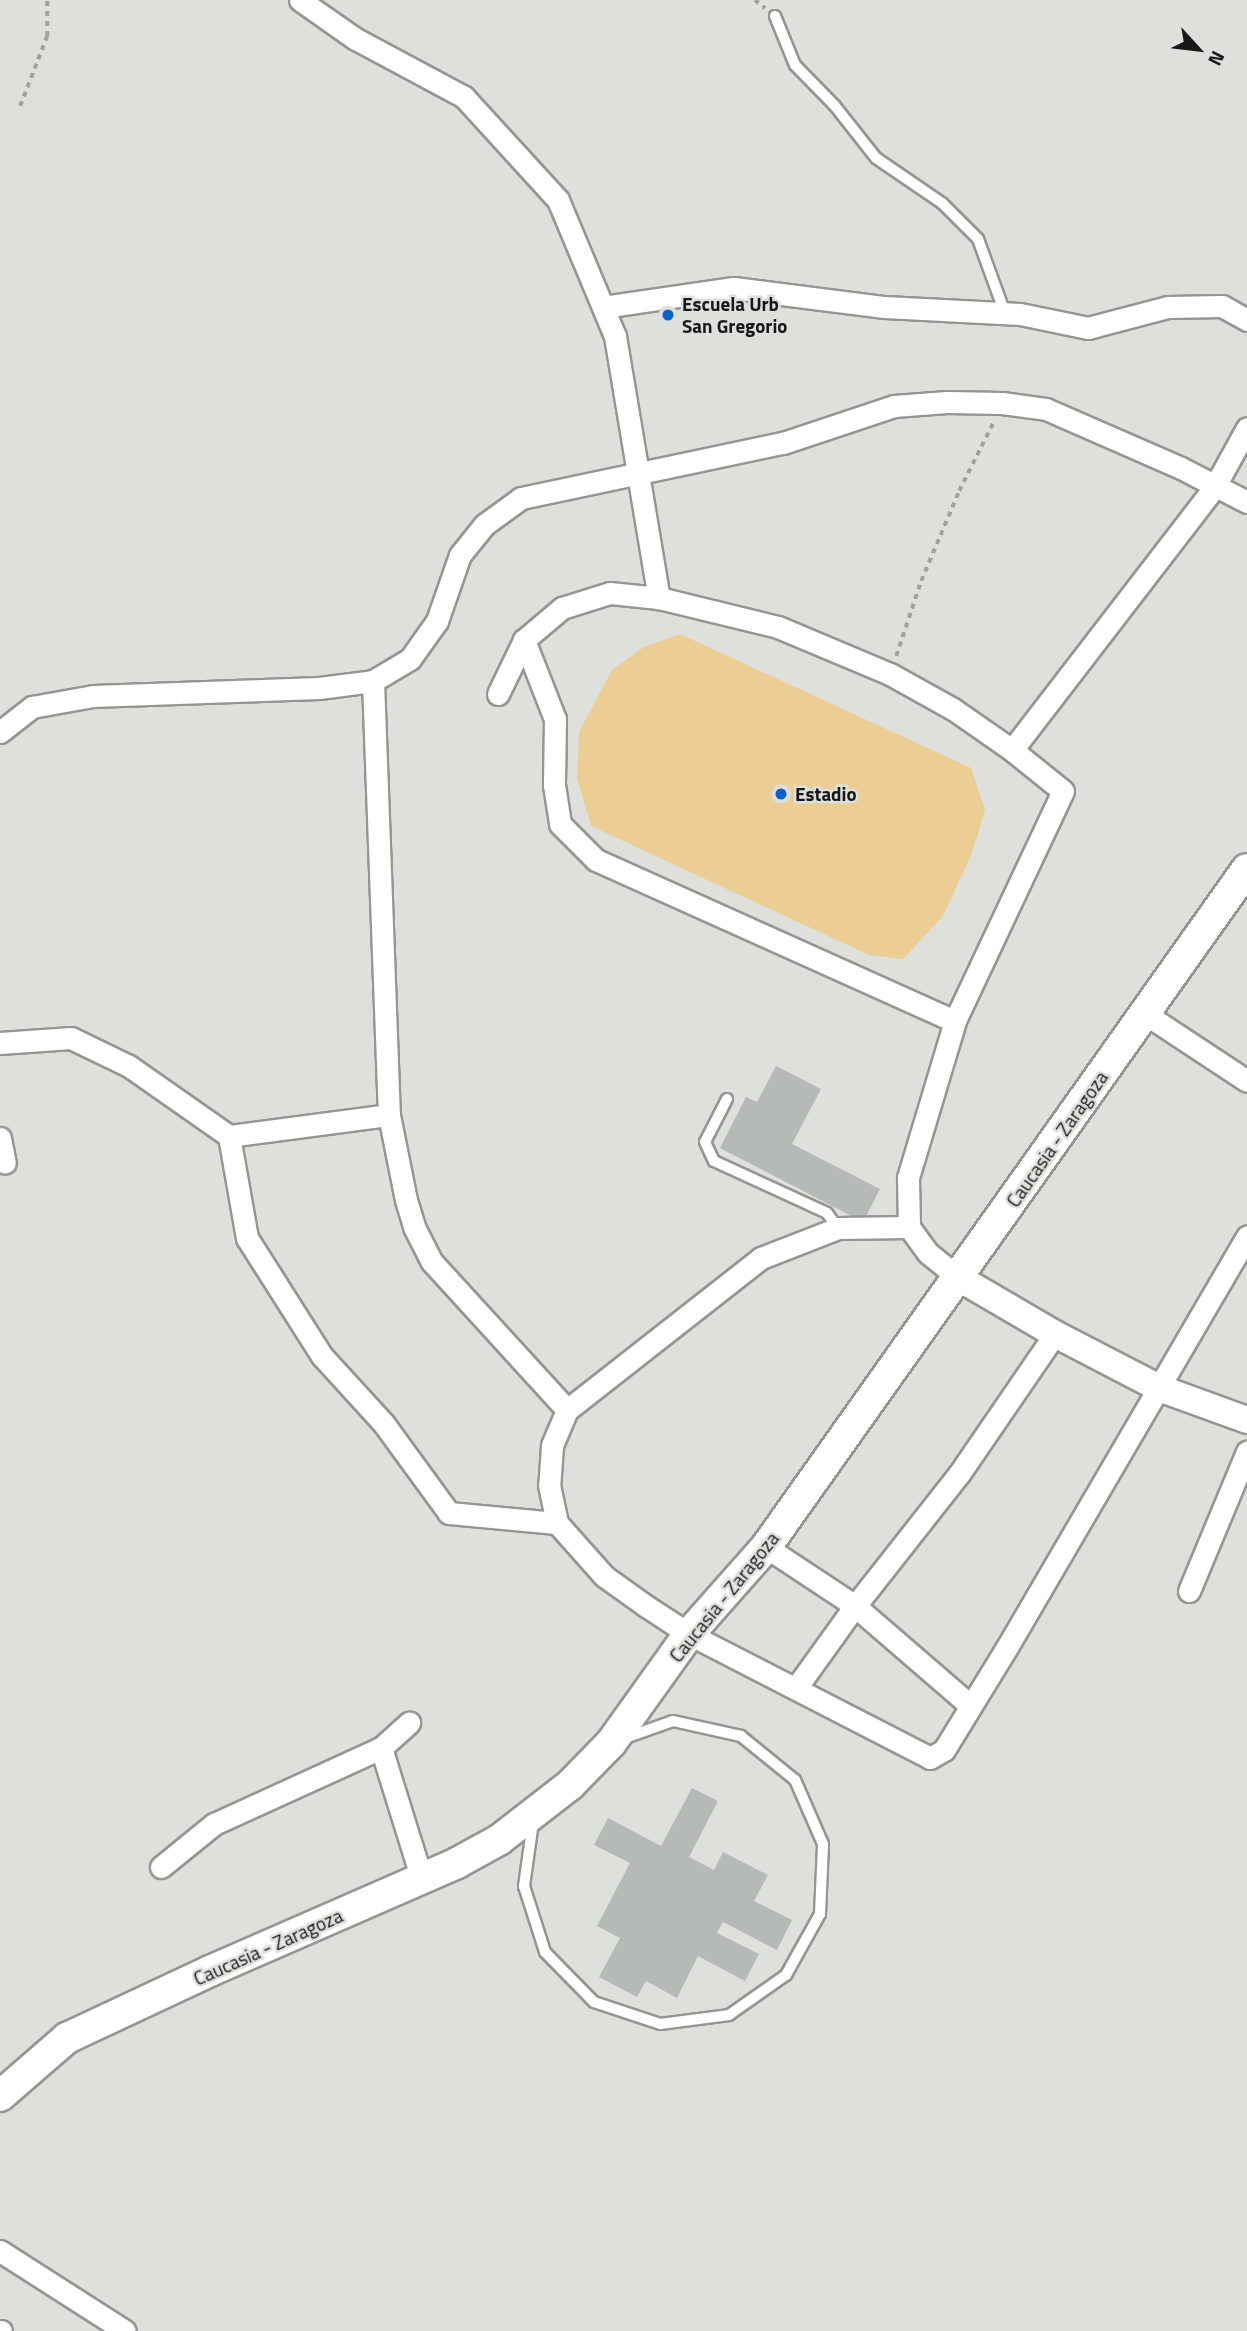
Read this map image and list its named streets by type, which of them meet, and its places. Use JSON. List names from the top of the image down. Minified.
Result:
{"streets":{"main road":["Caucasia - Zaragoza"]},"places":["Escuela Urb San Gregorio","Estadio"],"north":"bottom right"}
